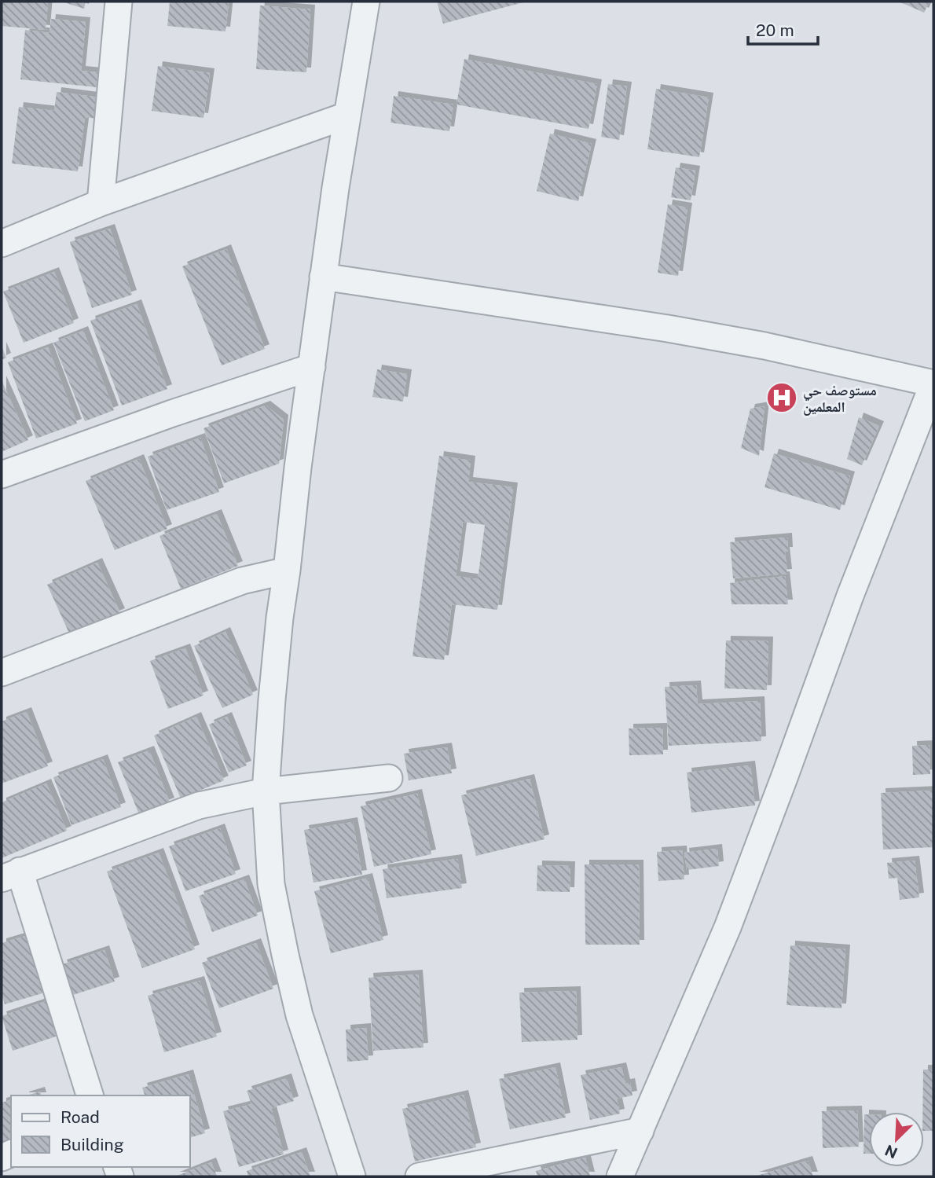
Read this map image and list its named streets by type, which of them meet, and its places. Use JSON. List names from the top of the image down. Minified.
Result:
{"places":{"hospital":["مستوصف حي المعلمين"]},"legend":["Road","Building"],"scale_bar":"20 m","north":"bottom left"}
